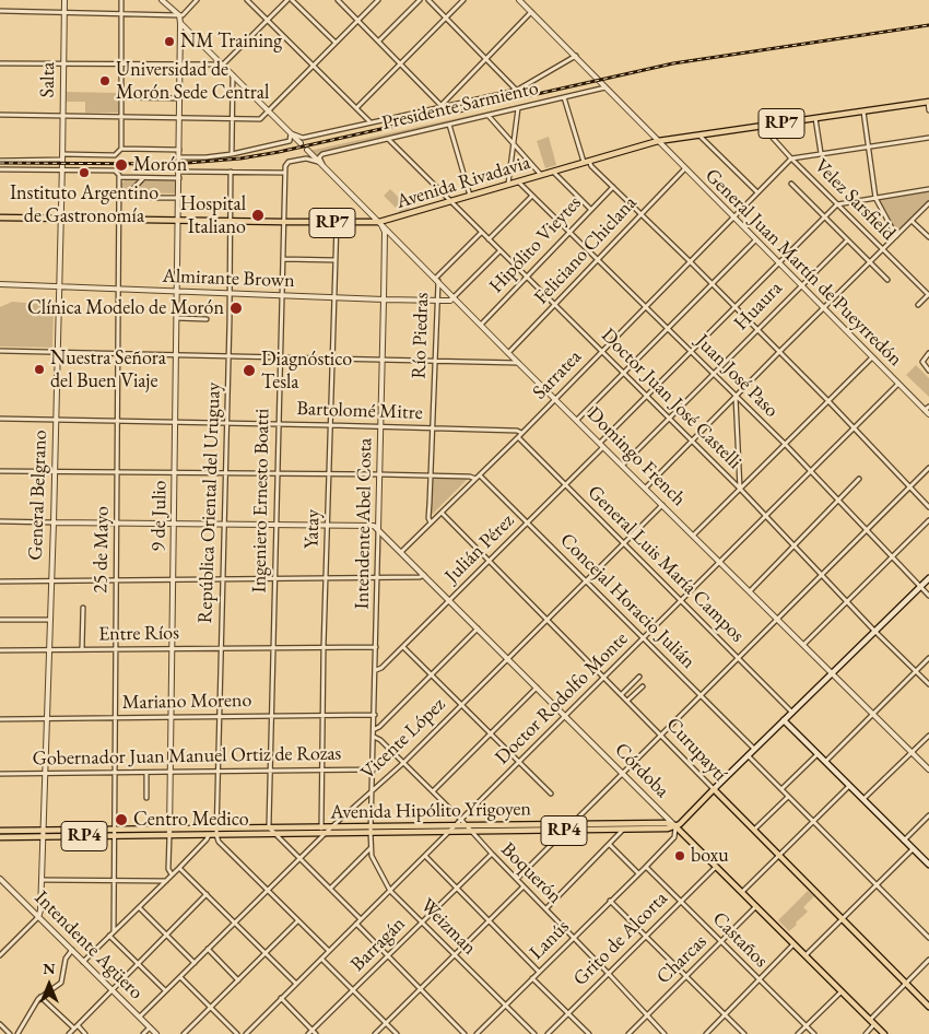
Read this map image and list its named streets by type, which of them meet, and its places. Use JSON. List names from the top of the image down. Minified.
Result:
{"streets":{"main road":["RP7","Avenida Rivadavia","Curupaytí","Córdoba","Avenida Hipólito Yrigoyen","RP4"],"street":["Salta","Presidente Sarmiento","Velez Sarsfield","Hipólito Vieytes","Feliciano Chiclana","General Juan Martín de Pueyrredón","Almirante Brown","Huaura","Río Piedras","Sarratea","Juan José Paso","Doctor Juan José Castelli","Bartolomé Mitre","Domingo French","General Belgrano","Ingeniero Ernesto Boatti","República Oriental del Uruguay","9 de Julio","Intendente Abel Costa","Yatay","Julián Pérez","25 de Mayo","General Luis María Campos","Concejal Horacio Julián","Entre Ríos","Doctor Rodolfo Monte","Mariano Moreno","Vicente López","Gobernador Juan Manuel Ortiz de Rozas","Boquerón","Weizman","Grito de Alcorta","Lanús","Castaños","Barragán","Intendente Agüero","Charcas"]},"crossings":[["Salta","General Belgrano"],["Presidente Sarmiento","General Juan Martín de Pueyrredón"],["Presidente Sarmiento","Doctor Juan José Castelli"],["Presidente Sarmiento","Domingo French"],["Avenida Rivadavia","Velez Sarsfield"],["Avenida Rivadavia","General Juan Martín de Pueyrredón"],["Avenida Rivadavia","Juan José Paso"],["Avenida Rivadavia","Doctor Juan José Castelli"],["Avenida Rivadavia","Domingo French"],["Avenida Rivadavia","General Belgrano"],["Avenida Rivadavia","Ingeniero Ernesto Boatti"],["Avenida Rivadavia","República Oriental del Uruguay"],["Avenida Rivadavia","9 de Julio"],["Avenida Rivadavia","Intendente Abel Costa"],["Avenida Rivadavia","Yatay"],["Avenida Rivadavia","25 de Mayo"],["Velez Sarsfield","Sarratea"],["Velez Sarsfield","Julián Pérez"],["Hipólito Vieytes","Juan José Paso"],["Hipólito Vieytes","Doctor Juan José Castelli"],["Hipólito Vieytes","Domingo French"],["Feliciano Chiclana","General Juan Martín de Pueyrredón"],["Feliciano Chiclana","Juan José Paso"],["Feliciano Chiclana","Doctor Juan José Castelli"],["Feliciano Chiclana","Domingo French"],["General Juan Martín de Pueyrredón","Huaura"],["General Juan Martín de Pueyrredón","Sarratea"],["General Juan Martín de Pueyrredón","Julián Pérez"],["General Juan Martín de Pueyrredón","Doctor Rodolfo Monte"],["Almirante Brown","Río Piedras"],["Almirante Brown","Domingo French"],["Almirante Brown","General Belgrano"],["Almirante Brown","Ingeniero Ernesto Boatti"],["Almirante Brown","República Oriental del Uruguay"],["Almirante Brown","9 de Julio"],["Almirante Brown","Intendente Abel Costa"],["Almirante Brown","Yatay"],["Almirante Brown","25 de Mayo"],["Huaura","Juan José Paso"],["Huaura","Doctor Juan José Castelli"],["Huaura","Domingo French"],["Río Piedras","Sarratea"],["Río Piedras","Bartolomé Mitre"],["Río Piedras","Domingo French"],["Sarratea","Juan José Paso"],["Sarratea","Doctor Juan José Castelli"],["Sarratea","Bartolomé Mitre"],["Sarratea","Domingo French"],["Sarratea","General Luis María Campos"],["Sarratea","Concejal Horacio Julián"],["Sarratea","Curupaytí"],["Sarratea","Córdoba"],["Juan José Paso","Julián Pérez"],["Juan José Paso","Doctor Rodolfo Monte"],["Doctor Juan José Castelli","Julián Pérez"],["Doctor Juan José Castelli","Doctor Rodolfo Monte"],["Bartolomé Mitre","General Belgrano"],["Bartolomé Mitre","Ingeniero Ernesto Boatti"],["Bartolomé Mitre","República Oriental del Uruguay"],["Bartolomé Mitre","9 de Julio"],["Bartolomé Mitre","Intendente Abel Costa"],["Bartolomé Mitre","Yatay"],["Bartolomé Mitre","25 de Mayo"],["Domingo French","Ingeniero Ernesto Boatti"],["Domingo French","Intendente Abel Costa"],["Domingo French","Julián Pérez"],["Domingo French","Doctor Rodolfo Monte"],["Domingo French","Vicente López"],["General Belgrano","Entre Ríos"],["General Belgrano","Mariano Moreno"],["General Belgrano","Gobernador Juan Manuel Ortiz de Rozas"],["General Belgrano","Avenida Hipólito Yrigoyen"],["General Belgrano","Intendente Agüero"],["Ingeniero Ernesto Boatti","Entre Ríos"],["Ingeniero Ernesto Boatti","Mariano Moreno"],["Ingeniero Ernesto Boatti","Gobernador Juan Manuel Ortiz de Rozas"],["Ingeniero Ernesto Boatti","Avenida Hipólito Yrigoyen"],["República Oriental del Uruguay","Entre Ríos"],["República Oriental del Uruguay","Mariano Moreno"],["República Oriental del Uruguay","Gobernador Juan Manuel Ortiz de Rozas"],["República Oriental del Uruguay","Avenida Hipólito Yrigoyen"],["9 de Julio","Entre Ríos"],["9 de Julio","Mariano Moreno"],["9 de Julio","Gobernador Juan Manuel Ortiz de Rozas"],["9 de Julio","Avenida Hipólito Yrigoyen"],["Intendente Abel Costa","Julián Pérez"],["Intendente Abel Costa","Entre Ríos"],["Intendente Abel Costa","Mariano Moreno"],["Intendente Abel Costa","Vicente López"],["Intendente Abel Costa","Gobernador Juan Manuel Ortiz de Rozas"],["Intendente Abel Costa","Córdoba"],["Intendente Abel Costa","Avenida Hipólito Yrigoyen"],["Intendente Abel Costa","Boquerón"],["Intendente Abel Costa","Weizman"],["Yatay","Entre Ríos"],["Yatay","Mariano Moreno"],["Yatay","Gobernador Juan Manuel Ortiz de Rozas"],["Yatay","Avenida Hipólito Yrigoyen"],["Julián Pérez","General Luis María Campos"],["Julián Pérez","Concejal Horacio Julián"],["Julián Pérez","Curupaytí"],["Julián Pérez","Córdoba"],["25 de Mayo","Entre Ríos"],["25 de Mayo","Mariano Moreno"],["25 de Mayo","Gobernador Juan Manuel Ortiz de Rozas"],["25 de Mayo","Avenida Hipólito Yrigoyen"],["General Luis María Campos","Doctor Rodolfo Monte"],["General Luis María Campos","Vicente López"],["Concejal Horacio Julián","Doctor Rodolfo Monte"],["Concejal Horacio Julián","Vicente López"],["Doctor Rodolfo Monte","Curupaytí"],["Doctor Rodolfo Monte","Córdoba"],["Doctor Rodolfo Monte","Avenida Hipólito Yrigoyen"],["Doctor Rodolfo Monte","Boquerón"],["Doctor Rodolfo Monte","Weizman"],["Vicente López","Curupaytí"],["Vicente López","Córdoba"],["Vicente López","Avenida Hipólito Yrigoyen"],["Vicente López","Boquerón"],["Córdoba","Avenida Hipólito Yrigoyen"],["Córdoba","Grito de Alcorta"],["Córdoba","Lanús"],["Córdoba","Charcas"],["Avenida Hipólito Yrigoyen","Boquerón"],["Avenida Hipólito Yrigoyen","Weizman"],["Avenida Hipólito Yrigoyen","Lanús"],["Boquerón","Grito de Alcorta"],["Boquerón","Lanús"],["Boquerón","Barragán"],["Boquerón","Charcas"],["Weizman","Lanús"],["Weizman","Barragán"],["Grito de Alcorta","Castaños"],["Lanús","Castaños"],["Castaños","Charcas"]],"places":["NM Training","Universidad de Morón Sede Central","Morón","Instituto Argentino de Gastronomía","Hospital Italiano","Clínica Modelo de Morón","Nuestra Señora del Buen Viaje","Diagnóstico Tesla","Centro Medico","boxu"],"north":"top"}
